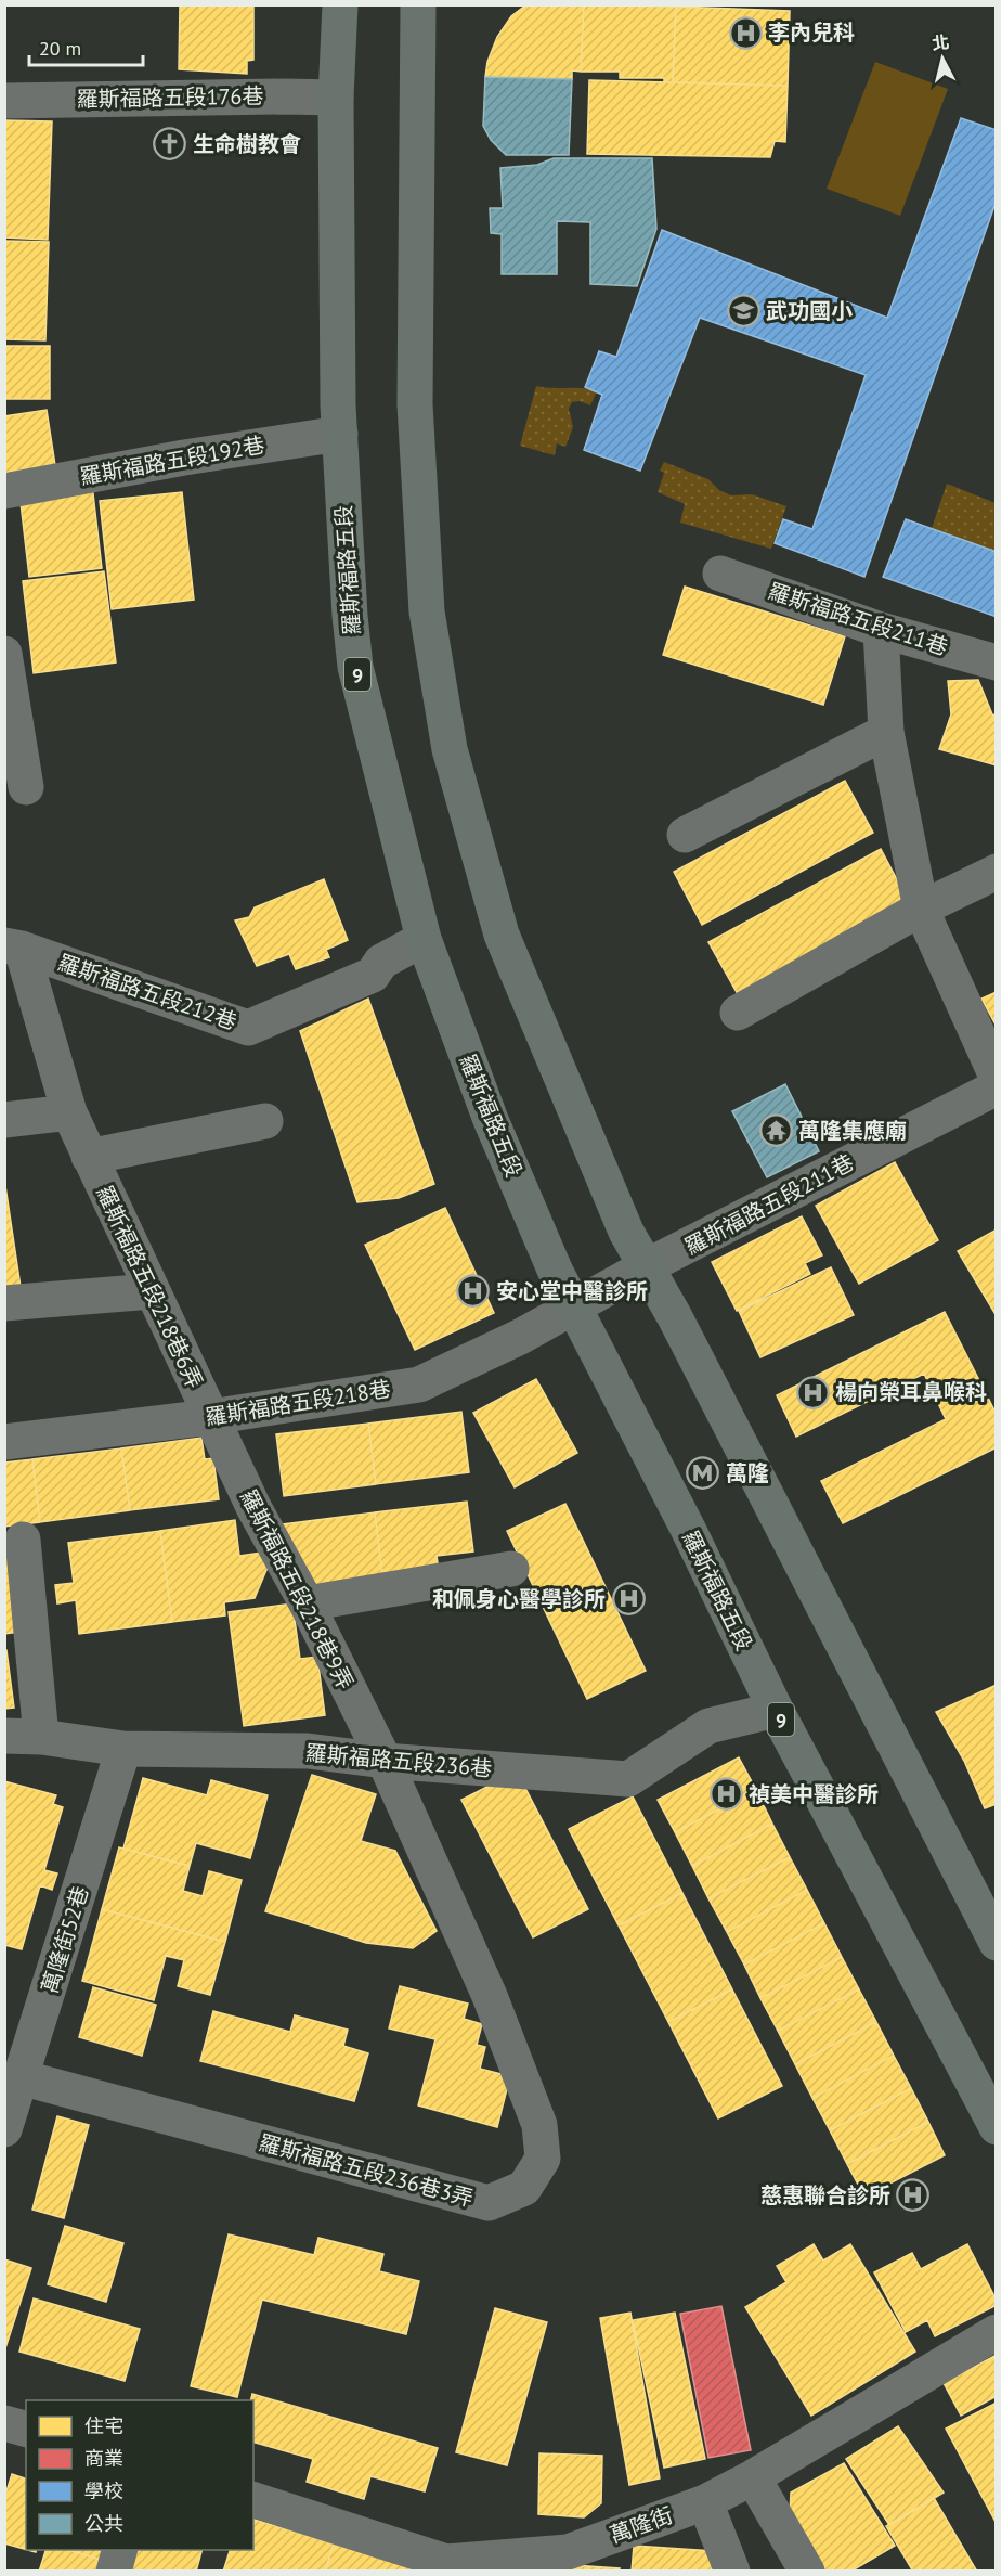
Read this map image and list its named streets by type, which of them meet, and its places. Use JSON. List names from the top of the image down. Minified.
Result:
{"streets":{"main road":["羅斯福路五段","9"],"street":["羅斯福路五段176巷","羅斯福路五段192巷","羅斯福路五段211巷","羅斯福路五段212巷","羅斯福路五段218巷6弄","羅斯福路五段218巷","羅斯福路五段218巷9弄","羅斯福路五段236巷","萬隆街52巷","羅斯福路五段236巷3弄","萬隆街"]},"crossings":[["羅斯福路五段176巷","羅斯福路五段"],["羅斯福路五段192巷","羅斯福路五段"],["羅斯福路五段","羅斯福路五段211巷"],["羅斯福路五段","羅斯福路五段212巷"],["羅斯福路五段","羅斯福路五段218巷"],["羅斯福路五段","羅斯福路五段236巷"],["羅斯福路五段211巷","羅斯福路五段218巷"],["羅斯福路五段212巷","羅斯福路五段218巷6弄"],["羅斯福路五段218巷6弄","羅斯福路五段218巷"],["羅斯福路五段218巷6弄","羅斯福路五段218巷9弄"],["羅斯福路五段218巷","羅斯福路五段218巷9弄"],["羅斯福路五段218巷9弄","羅斯福路五段236巷"],["羅斯福路五段218巷9弄","羅斯福路五段236巷3弄"],["羅斯福路五段236巷","萬隆街52巷"],["羅斯福路五段236巷","羅斯福路五段236巷3弄"],["萬隆街52巷","羅斯福路五段236巷3弄"]],"places":{"hospital":["李內兒科","安心堂中醫診所","楊向榮耳鼻喉科","和佩身心醫學診所","禎美中醫診所","慈惠聯合診所"],"church":["生命樹教會"],"school or university":["武功國小"],"temple":["萬隆集應廟"],"metro station":["萬隆"]},"legend":["住宅","商業","學校","公共"],"scale_bar":"20 m","north":"top"}
